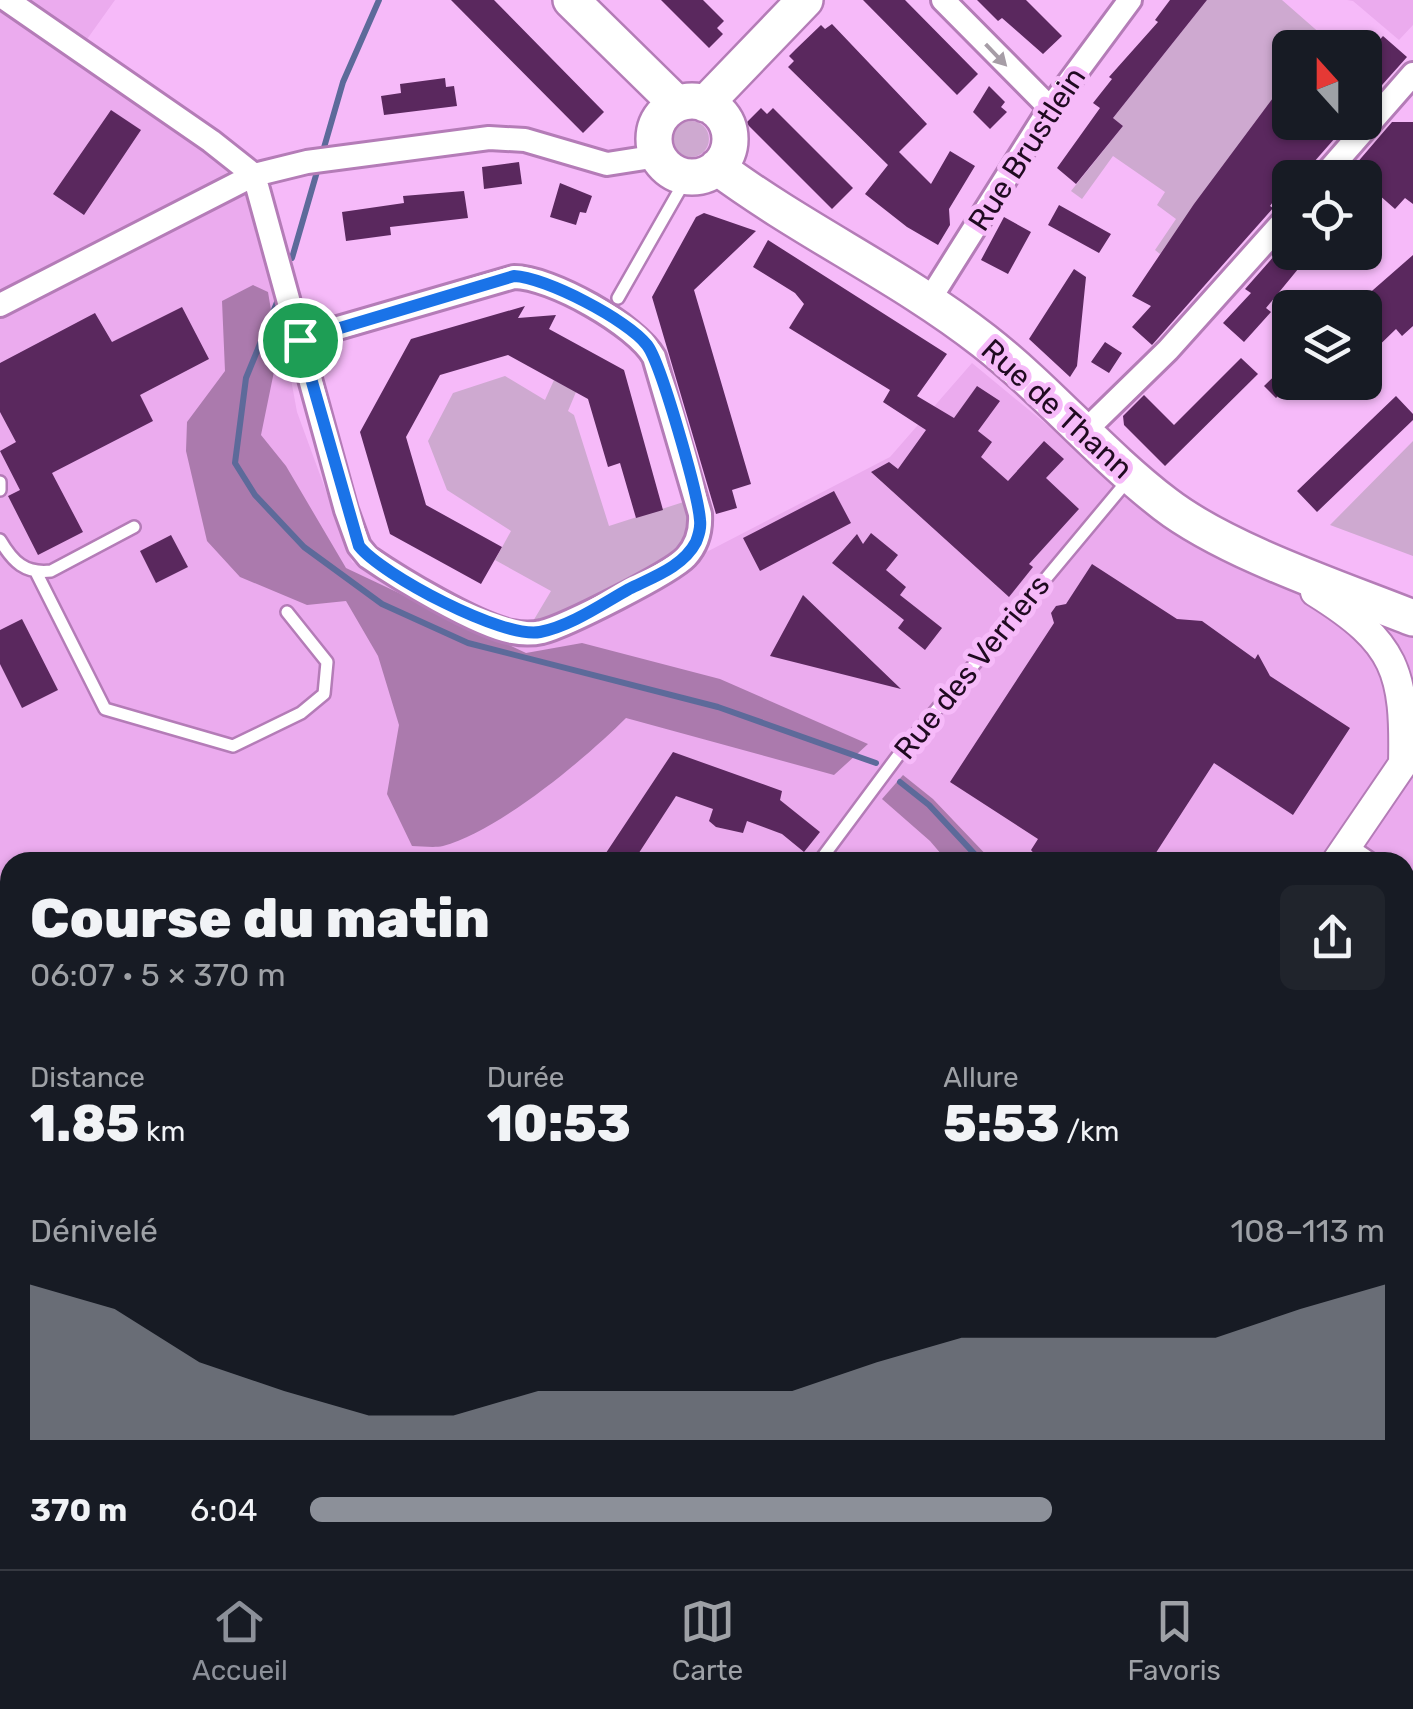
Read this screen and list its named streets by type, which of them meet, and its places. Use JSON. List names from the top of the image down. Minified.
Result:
{"streets":{"main road":["Rue de Thann"],"street":["Rue Brustlein"],"lane":["Rue des Verriers"]},"crossings":[["Rue Brustlein","Rue de Thann"],["Rue de Thann","Rue des Verriers"]],"north":"top","page":{"heading":["Course du matin","06:07 · 5 × 370 m"],"stats":[["Distance","1.85 km"],["Durée","10:53"],["Allure","5:53 /km"]],"chart":["Dénivelé","108–113 m"],"list":[{"name":"370 m","note":"6:04"}],"tabs":["Accueil","Carte","Favoris"]}}
